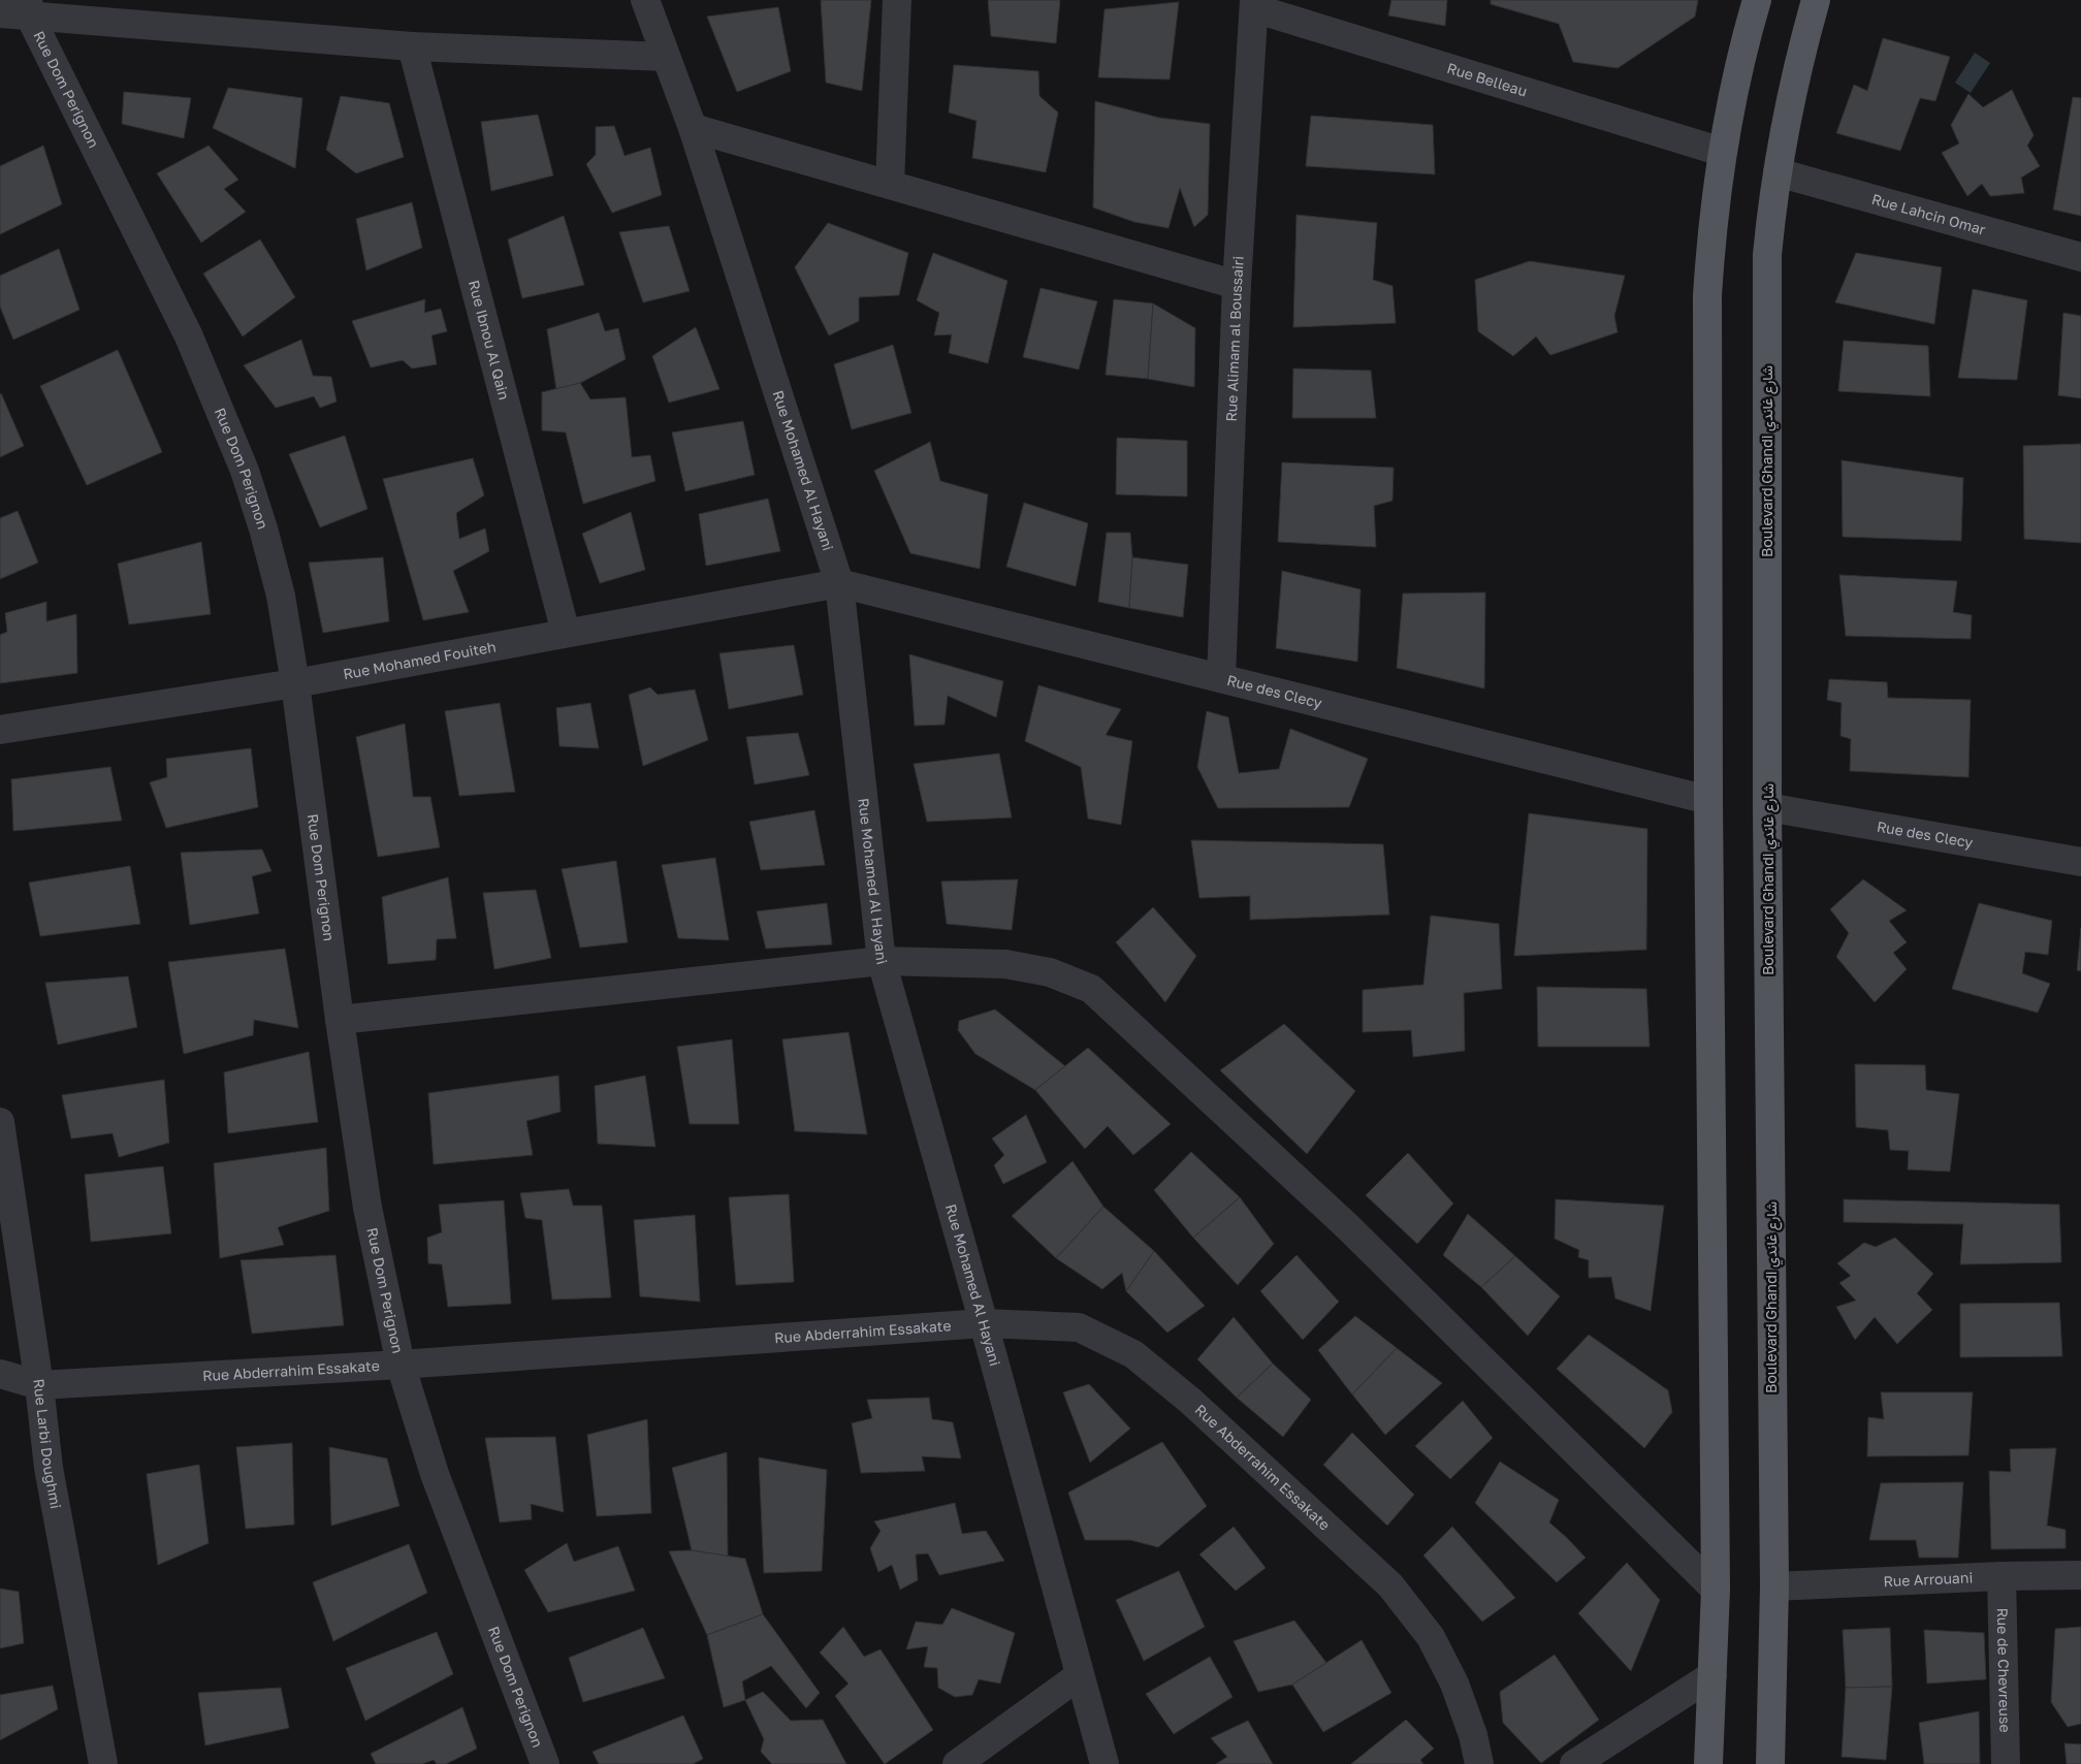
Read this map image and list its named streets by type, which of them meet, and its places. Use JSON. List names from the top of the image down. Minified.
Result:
{"streets":{"main road":["Boulevard Ghandi شارع غاندي"],"street":["Rue Belleau","Rue Dom Perignon","Rue Lahcin Omar","Rue Ibnou Al Qain","Rue Alimam al Boussairi","Rue Mohamed Al Hayani","Rue Mohamed Fouiteh","Rue des Clecy","Rue Abderrahim Essakate","Rue Larbi Doughmi","Rue Arrouani","Rue de Chevreuse"]},"crossings":[["Rue Belleau","Rue Alimam al Boussairi"],["Rue Dom Perignon","Rue Mohamed Fouiteh"],["Rue Dom Perignon","Rue Abderrahim Essakate"],["Rue Lahcin Omar","Boulevard Ghandi شارع غاندي"],["Rue Ibnou Al Qain","Rue Mohamed Fouiteh"],["Rue Alimam al Boussairi","Rue des Clecy"],["Boulevard Ghandi شارع غاندي","Rue des Clecy"],["Boulevard Ghandi شارع غاندي","Rue Arrouani"],["Rue Mohamed Al Hayani","Rue Mohamed Fouiteh"],["Rue Mohamed Al Hayani","Rue des Clecy"],["Rue Mohamed Al Hayani","Rue Abderrahim Essakate"],["Rue Mohamed Fouiteh","Rue des Clecy"],["Rue Abderrahim Essakate","Rue Larbi Doughmi"],["Rue Arrouani","Rue de Chevreuse"]]}
